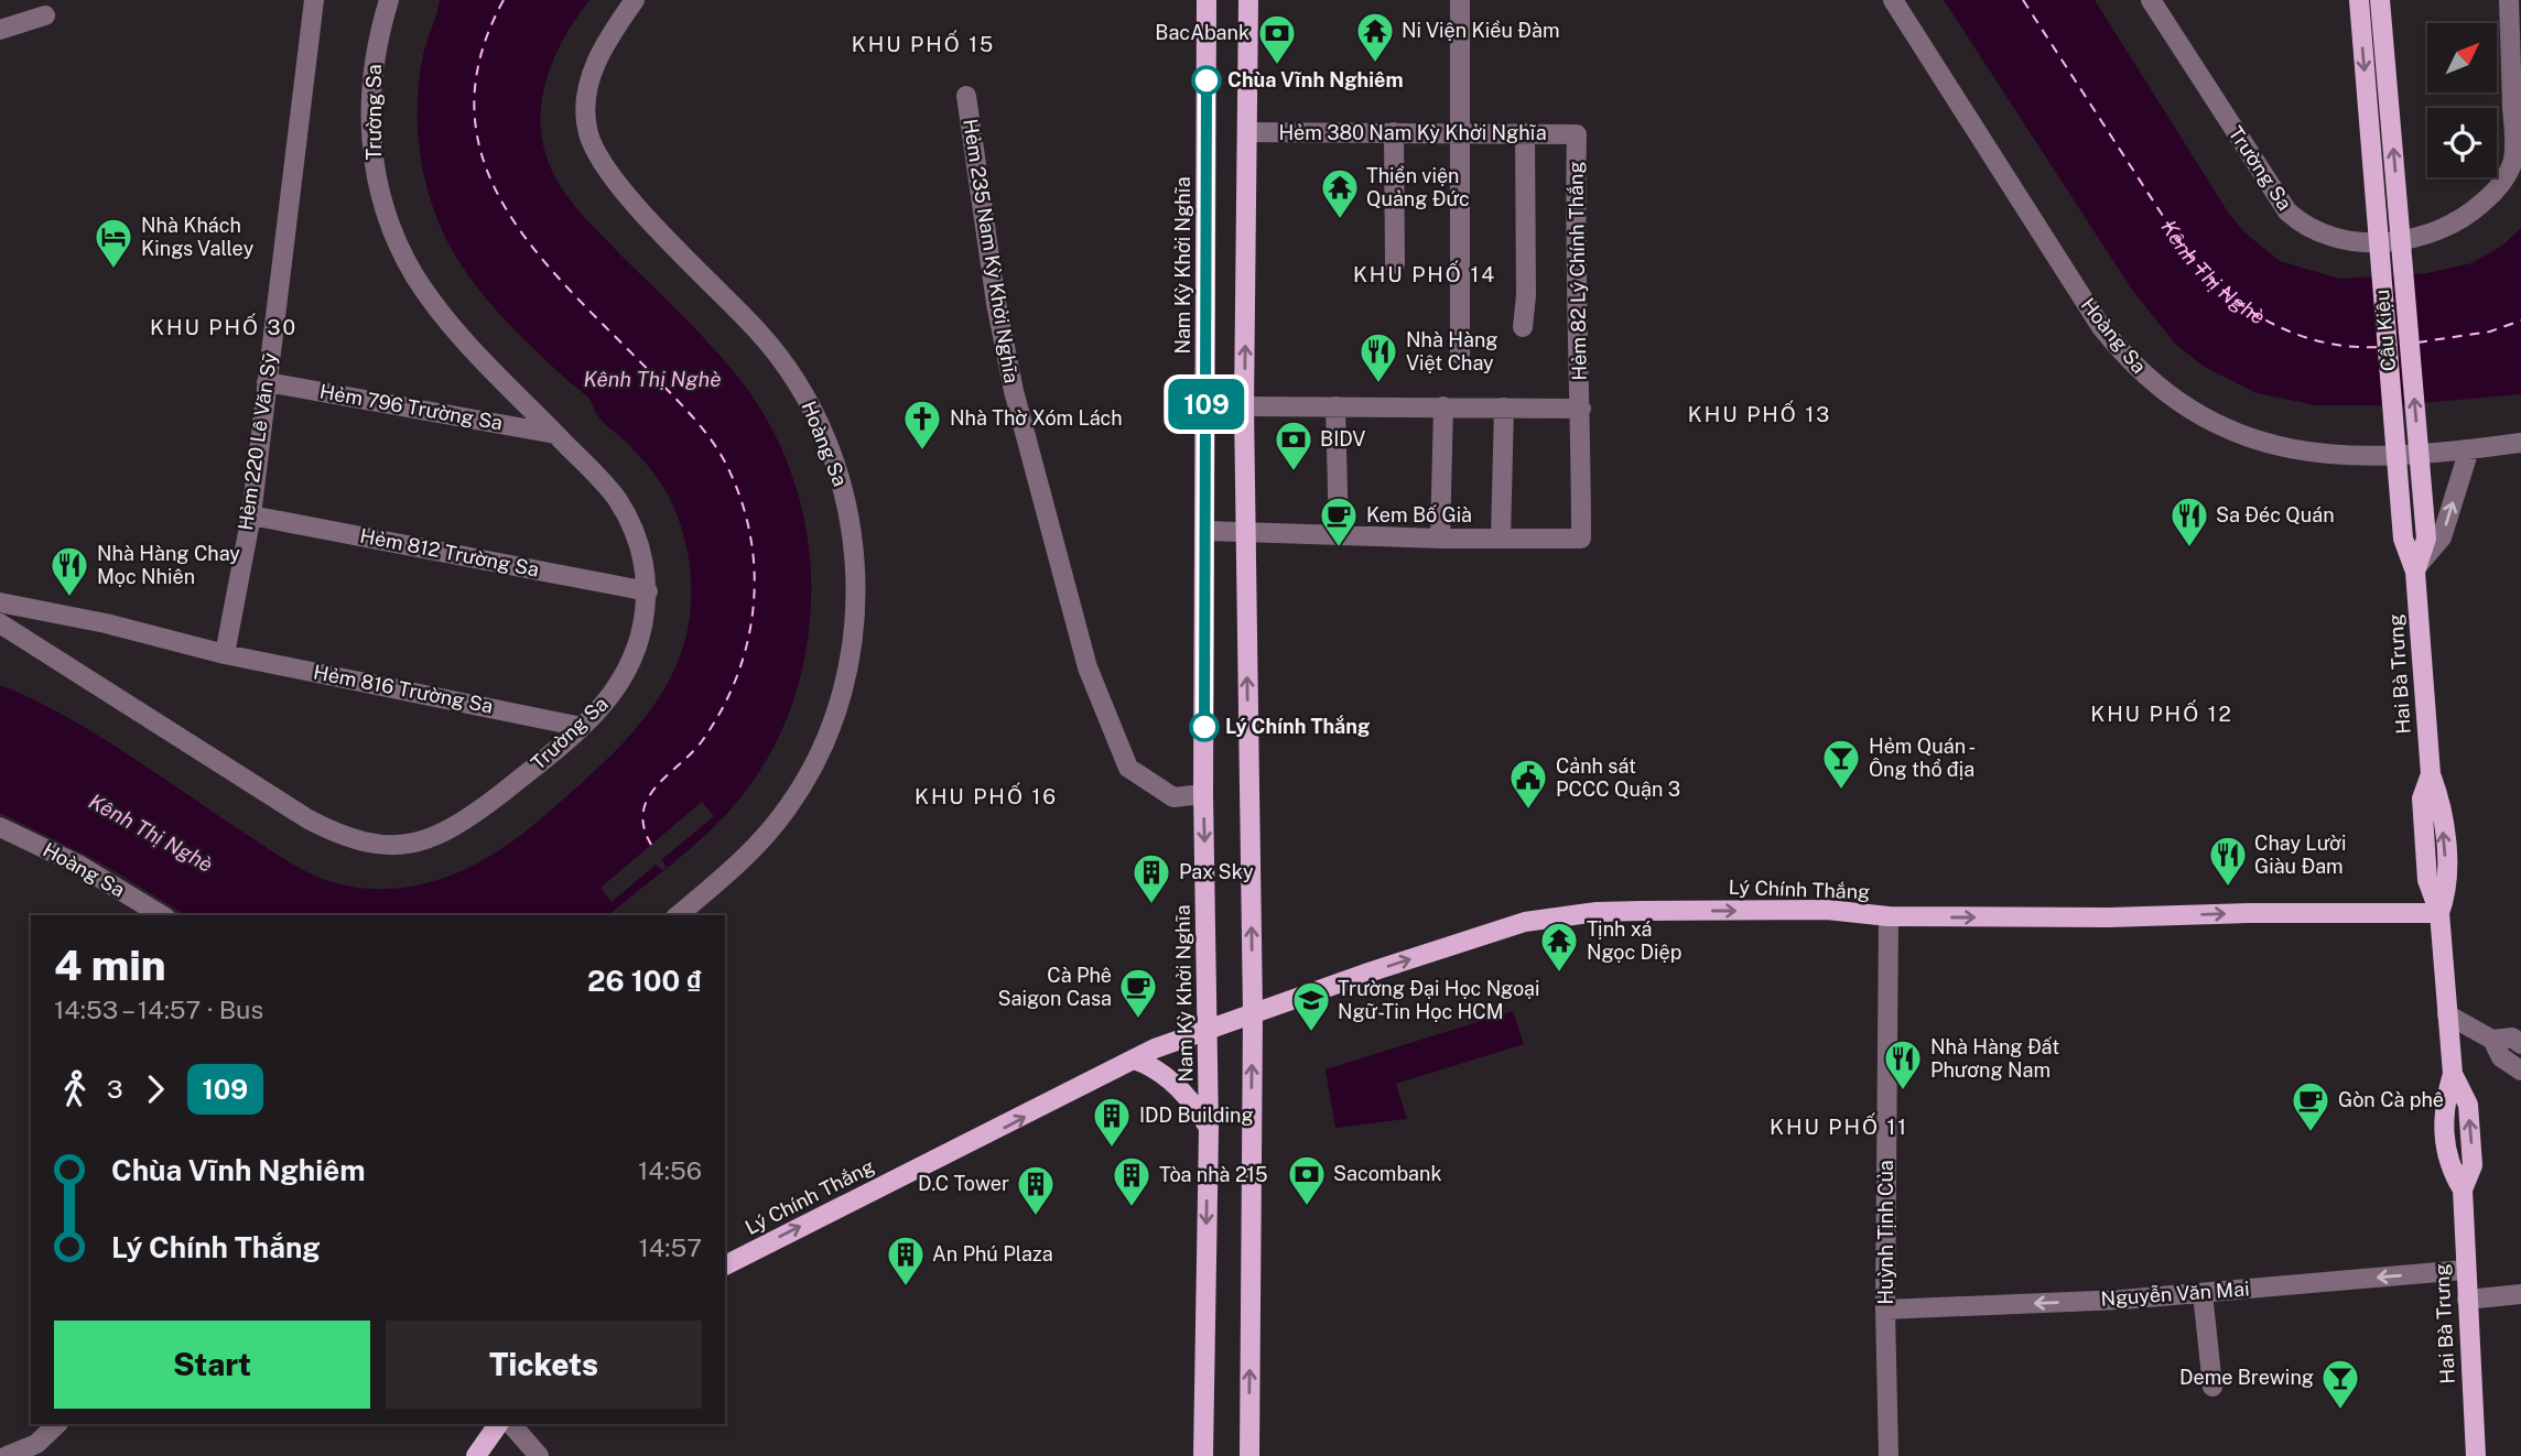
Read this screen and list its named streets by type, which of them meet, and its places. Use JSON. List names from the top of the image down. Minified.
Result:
{"streets":{"main road":["Nam Kỳ Khởi Nghĩa","Cầu Kiệu","Hai Bà Trưng","Lý Chính Thắng"],"street":["Trường Sa","Hẻm 380 Nam Kỳ Khởi Nghĩa","Hẻm 235 Nam Kỳ Khởi Nghĩa","Hẻm 82 Lý Chính Thắng","Hoàng Sa","Hẻm 796 Trường Sa","Hẻm 220 Lê Văn Sỹ","Hẻm 812 Trường Sa","Hẻm 816 Trường Sa","Huỳnh Tịnh Của","Nguyễn Văn Mai"]},"crossings":[["Trường Sa","Hẻm 796 Trường Sa"],["Trường Sa","Hẻm 812 Trường Sa"],["Trường Sa","Hẻm 816 Trường Sa"],["Hẻm 380 Nam Kỳ Khởi Nghĩa","Hẻm 82 Lý Chính Thắng"],["Hẻm 235 Nam Kỳ Khởi Nghĩa","Nam Kỳ Khởi Nghĩa"],["Nam Kỳ Khởi Nghĩa","Lý Chính Thắng"],["Cầu Kiệu","Hai Bà Trưng"],["Hẻm 796 Trường Sa","Hẻm 220 Lê Văn Sỹ"],["Hẻm 220 Lê Văn Sỹ","Hẻm 812 Trường Sa"],["Hẻm 220 Lê Văn Sỹ","Hẻm 816 Trường Sa"],["Hai Bà Trưng","Lý Chính Thắng"],["Hai Bà Trưng","Nguyễn Văn Mai"],["Lý Chính Thắng","Huỳnh Tịnh Của"],["Huỳnh Tịnh Của","Nguyễn Văn Mai"]],"one_way":["Lý Chính Thắng","Nguyễn Văn Mai"],"districts":["KHU PHỐ 15","KHU PHỐ 14","KHU PHỐ 30","KHU PHỐ 13","KHU PHỐ 12","KHU PHỐ 16","KHU PHỐ 11"],"water":["Kênh Thị Nghè"],"places":{"temple":["Ni Viện Kiều Đàm","Thiền viện Quảng Đức","Tịnh xá Ngọc Diệp"],"bank":["BacAbank","BIDV","Sacombank"],"other":["Chùa Vĩnh Nghiêm","Lý Chính Thắng"],"hotel":["Nhà Khách Kings Valley"],"restaurant":["Nhà Hàng Việt Chay","Sa Đéc Quán","Nhà Hàng Chay Mọc Nhiên","Chay Lười Giàu Đam","Nhà Hàng Đất Phương Nam"],"church":["Nhà Thờ Xóm Lách"],"cafe":["Kem Bố Già","Cà Phê Saigon Casa","Gòn Cà phê"],"bar":["Hẻm Quán - Ông thổ địa","Deme Brewing"],"public building":["Cảnh sát PCCC Quận 3"],"building":["Pax Sky","IDD Building","Tòa nhà 215","D.C Tower","An Phú Plaza"],"school or university":["Trường Đại Học Ngoại Ngữ-Tin Học HCM"]},"lines":["bus line 109"],"north":"top right","page":{"on_map":"109","heading":["4 min","14:53 – 14:57 · Bus","26 100 ₫"],"legs":["3","109"],"list":[{"name":"Chùa Vĩnh Nghiêm","value":"14:56"},{"name":"Lý Chính Thắng","value":"14:57"}],"buttons":["Start","Tickets"]}}
